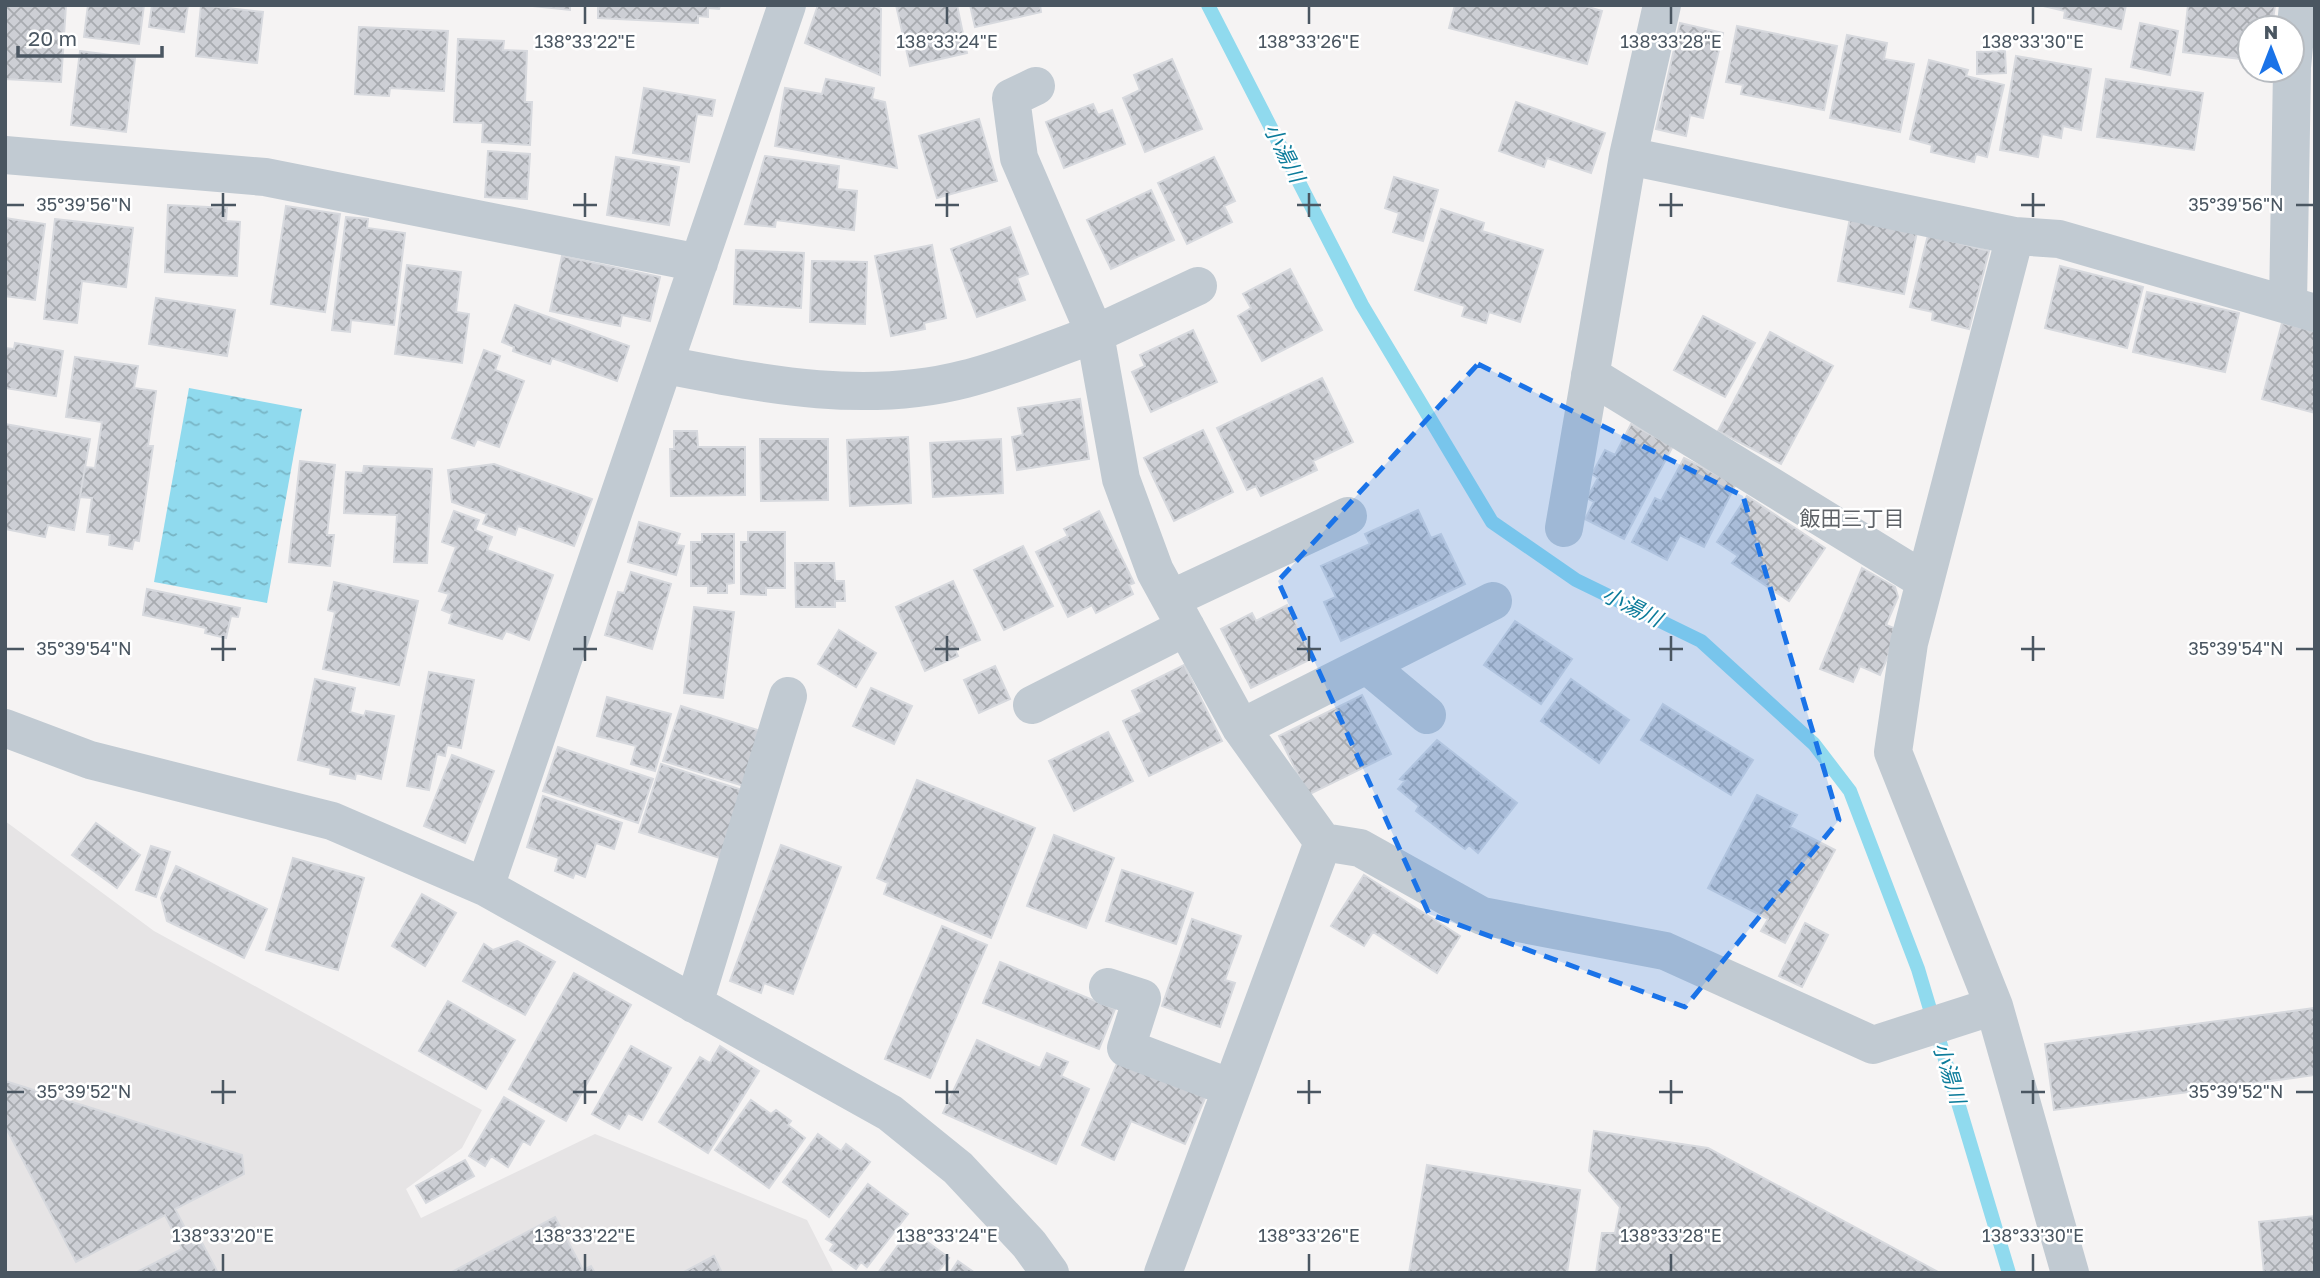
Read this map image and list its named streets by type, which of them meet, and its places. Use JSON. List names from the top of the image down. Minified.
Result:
{"districts":["飯田三丁目"],"water":["小湯川"],"scale_bar":"20 m","north":"top","coordinates":["138°33'22\"E","138°33'24\"E","138°33'26\"E","138°33'28\"E","138°33'30\"E","35°39'56\"N","35°39'54\"N","35°39'52\"N","138°33'20\"E"]}
